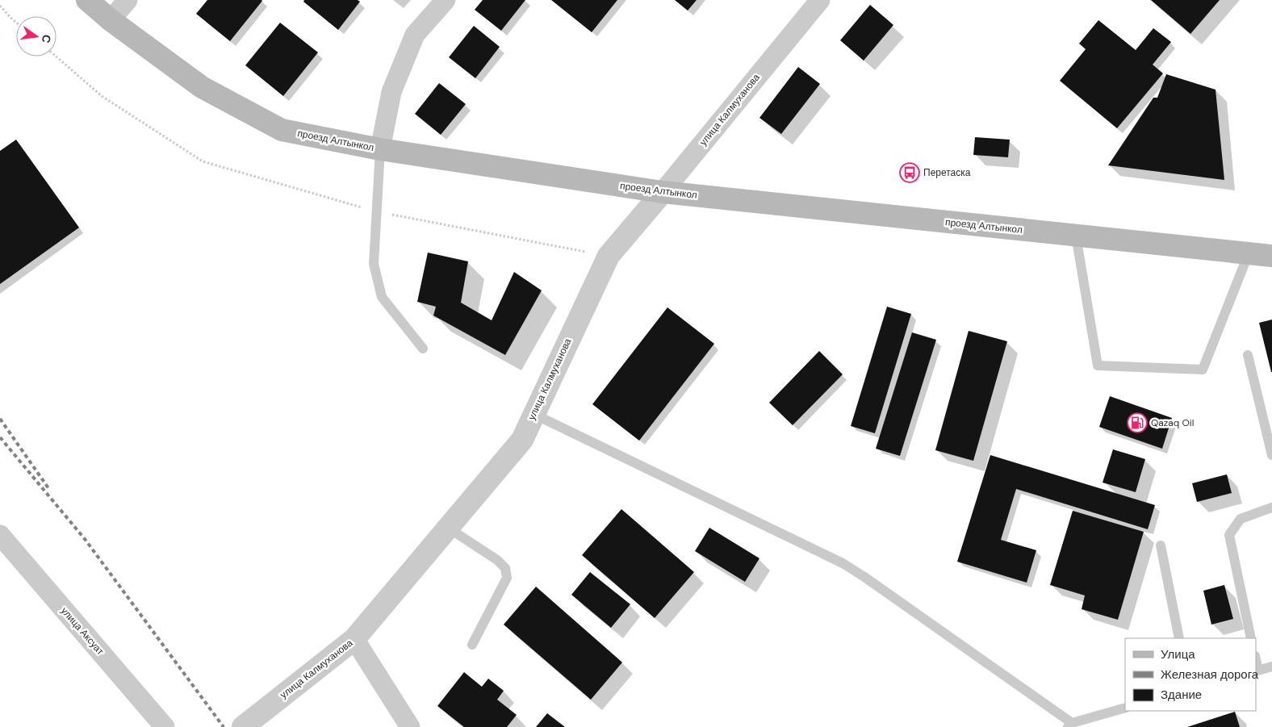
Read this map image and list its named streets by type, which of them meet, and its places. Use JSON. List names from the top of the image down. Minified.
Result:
{"streets":{"main road":["проезд Алтынкол"],"street":["улица Калмуханова","улица Аксуат"]},"crossings":[["улица Калмуханова","проезд Алтынкол"]],"places":{"bus stop":["Перетаска"],"fuel station":["Qazaq Oil"]},"legend":["Улица","Железная дорога","Здание"],"north":"right"}
